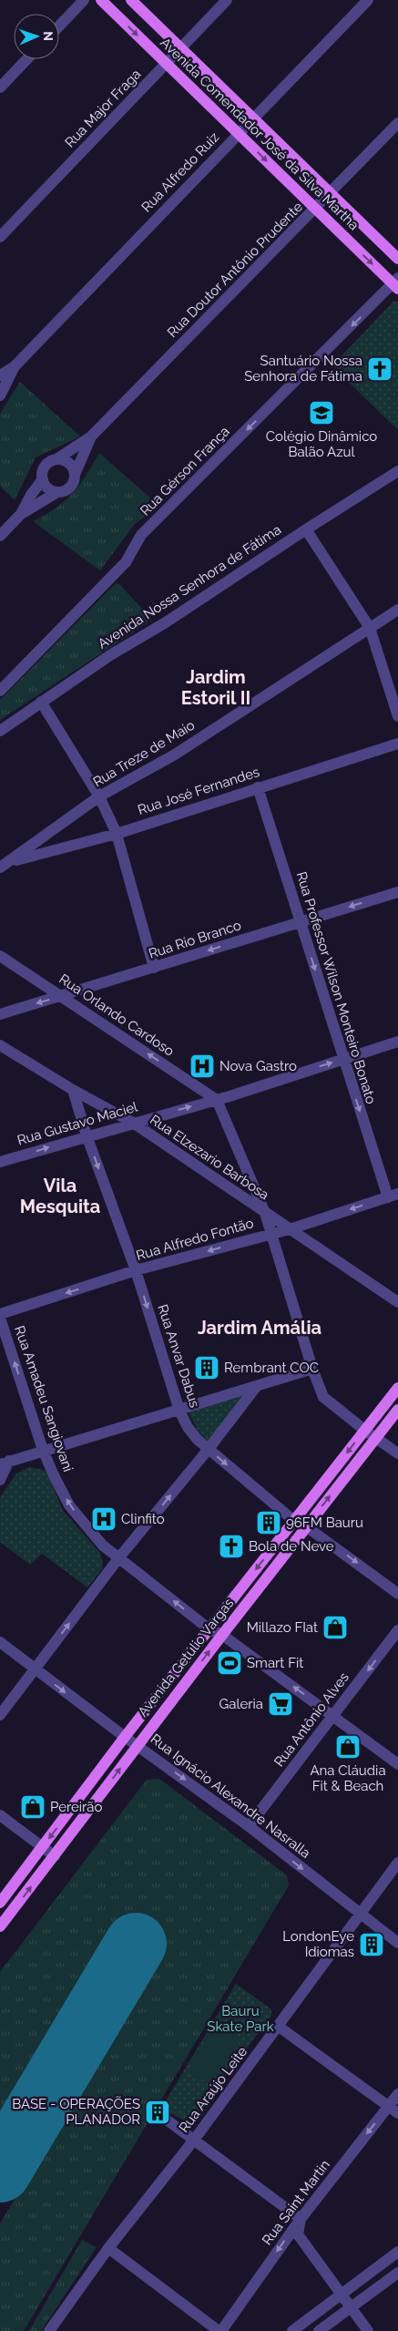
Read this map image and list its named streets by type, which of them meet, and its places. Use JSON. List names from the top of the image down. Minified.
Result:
{"streets":{"main road":["Avenida Comendador José da Silva Martha","Avenida Getúlio Vargas"],"street":["Rua Major Fraga","Rua Alfredo Ruiz","Rua Doutor Antônio Prudente","Rua Gérson França","Avenida Nossa Senhora de Fátima","Rua Treze de Maio","Rua José Fernandes","Rua Rio Branco","Rua Professor Wilson Monteiro Bonato","Rua Orlando Cardoso","Rua Gustavo Maciel","Rua Elzezario Barbosa","Rua Alfredo Fontão","Rua Anvar Dabus","Rua Amadeu Sangiovani","Rua Antônio Alves","Rua Ignácio Alexandre Nasralla","Rua Araújo Leite","Rua Saint Martin"]},"crossings":[["Rua Major Fraga","Avenida Comendador José da Silva Martha"],["Avenida Comendador José da Silva Martha","Rua Alfredo Ruiz"],["Avenida Comendador José da Silva Martha","Rua Doutor Antônio Prudente"],["Avenida Comendador José da Silva Martha","Rua Gérson França"],["Rua Treze de Maio","Rua José Fernandes"],["Rua José Fernandes","Rua Professor Wilson Monteiro Bonato"],["Rua Rio Branco","Rua Professor Wilson Monteiro Bonato"],["Rua Rio Branco","Rua Orlando Cardoso"],["Rua Professor Wilson Monteiro Bonato","Rua Gustavo Maciel"],["Rua Professor Wilson Monteiro Bonato","Rua Alfredo Fontão"],["Rua Orlando Cardoso","Rua Gustavo Maciel"],["Rua Gustavo Maciel","Rua Elzezario Barbosa"],["Rua Gustavo Maciel","Rua Anvar Dabus"],["Rua Elzezario Barbosa","Rua Alfredo Fontão"],["Rua Elzezario Barbosa","Rua Anvar Dabus"],["Rua Alfredo Fontão","Rua Anvar Dabus"],["Rua Alfredo Fontão","Rua Amadeu Sangiovani"],["Rua Anvar Dabus","Avenida Getúlio Vargas"],["Rua Amadeu Sangiovani","Avenida Getúlio Vargas"],["Rua Amadeu Sangiovani","Rua Antônio Alves"],["Avenida Getúlio Vargas","Rua Ignácio Alexandre Nasralla"],["Rua Antônio Alves","Rua Ignácio Alexandre Nasralla"],["Rua Ignácio Alexandre Nasralla","Rua Araújo Leite"]],"one_way":["Rua Gérson França","Rua Rio Branco","Rua Professor Wilson Monteiro Bonato","Rua Orlando Cardoso","Rua Gustavo Maciel","Rua Alfredo Fontão","Rua Anvar Dabus","Rua Amadeu Sangiovani","Rua Antônio Alves","Rua Ignácio Alexandre Nasralla"],"districts":["Jardim Estoril II","Vila Mesquita","Jardim Amália"],"parks":["Bauru Skate Park"],"places":{"church":["Santuário Nossa Senhora de Fátima","Bola de Neve"],"school or university":["Colégio Dinâmico Balão Azul"],"hospital":["Nova Gastro","Clinfito"],"building":["Rembrant COC","96FM Bauru","LondonEye Idiomas","BASE - OPERAÇÕES PLANADOR"],"shop":["Millazo FIat","Ana Cláudia Fit & Beach","Pereirão"],"sports":["Smart Fit"],"supermarket":["Galeria"]},"north":"right"}
